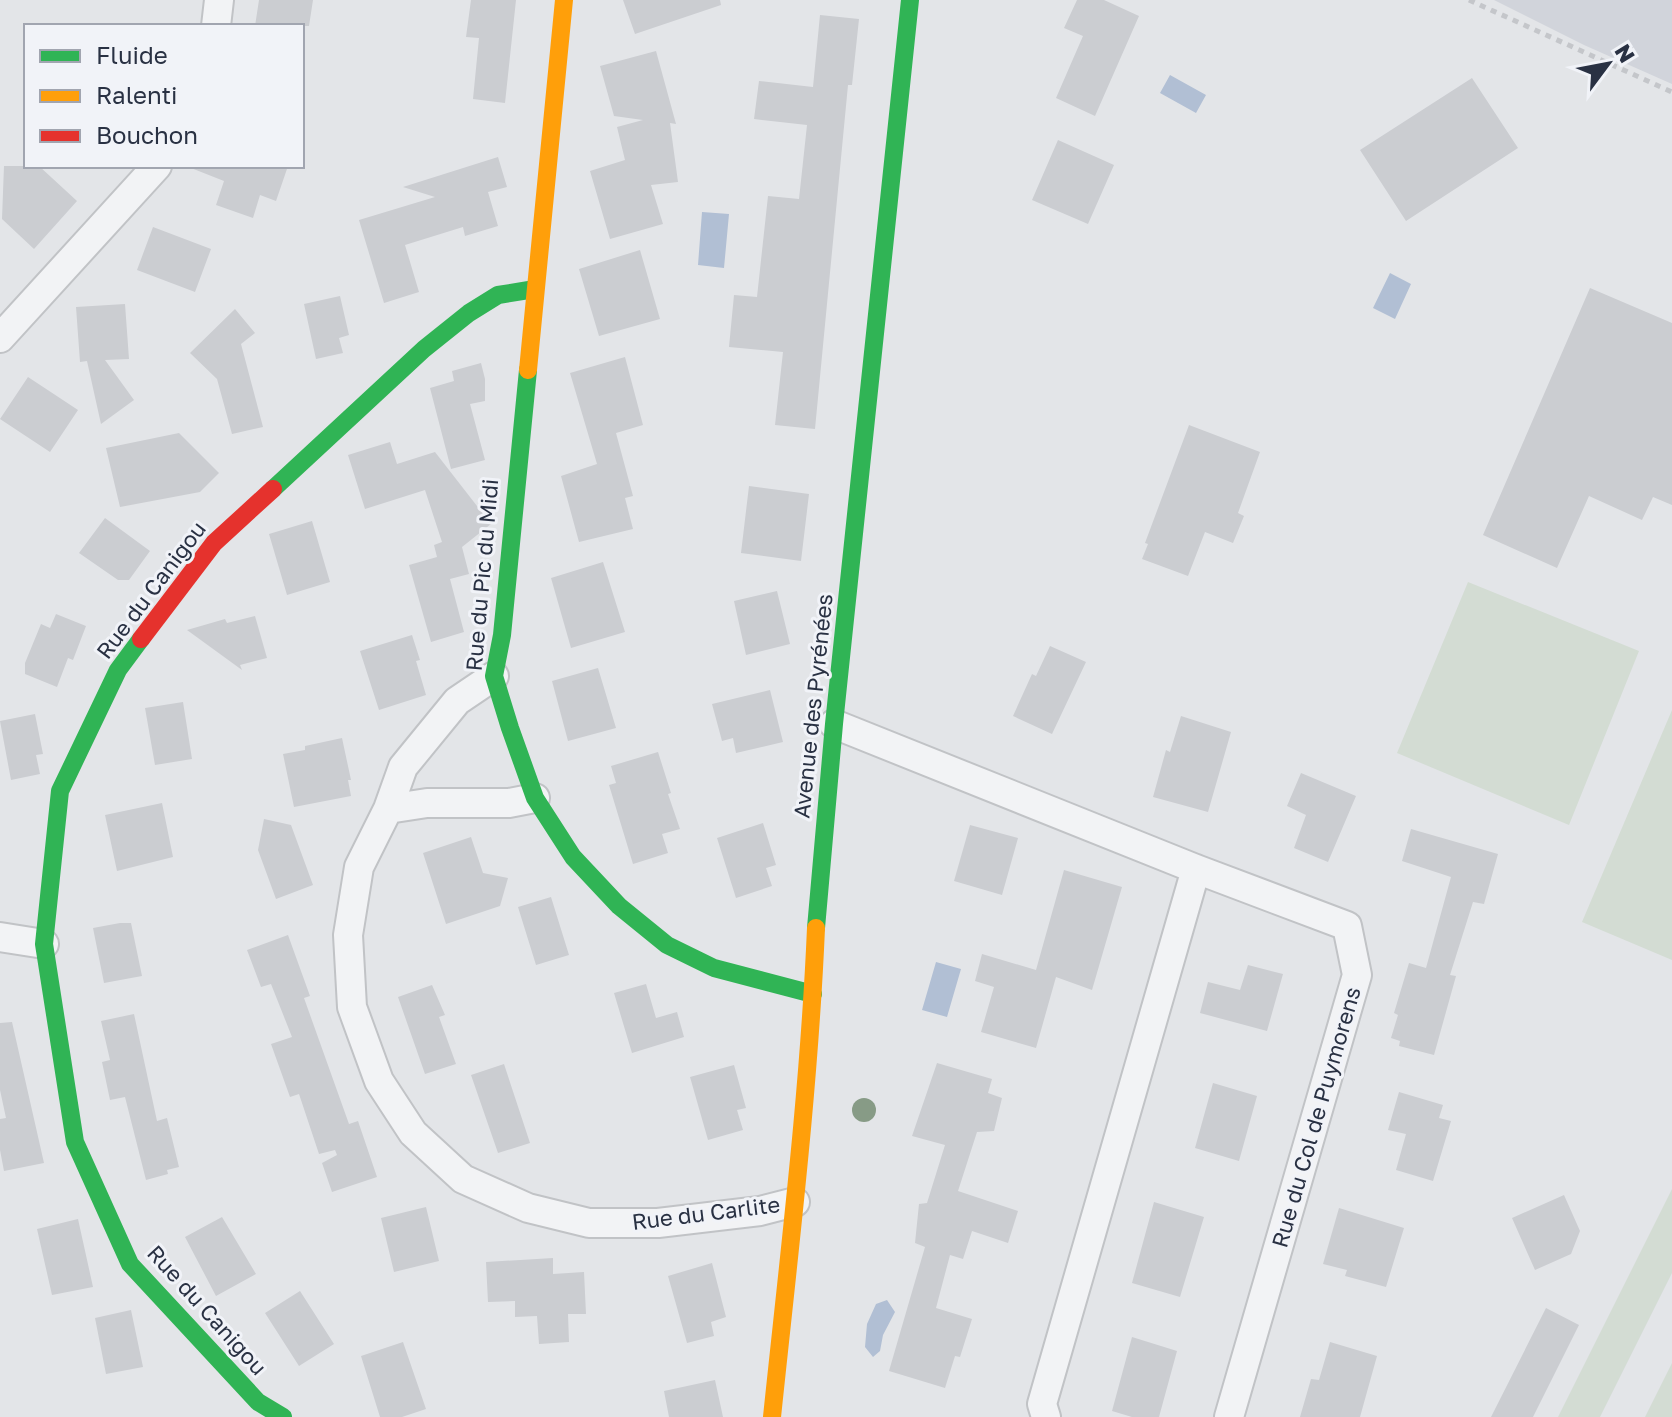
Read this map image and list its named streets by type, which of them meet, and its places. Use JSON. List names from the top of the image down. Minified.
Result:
{"streets":{"street":["Rue du Pic du Midi","Rue du Canigou","Avenue des Pyrénées","Rue du Col de Puymorens","Rue du Carlite"]},"crossings":[["Rue du Pic du Midi","Rue du Canigou"],["Rue du Pic du Midi","Avenue des Pyrénées"],["Rue du Pic du Midi","Rue du Carlite"],["Avenue des Pyrénées","Rue du Col de Puymorens"],["Avenue des Pyrénées","Rue du Carlite"]],"legend":["Fluide","Ralenti","Bouchon"],"north":"top right"}
